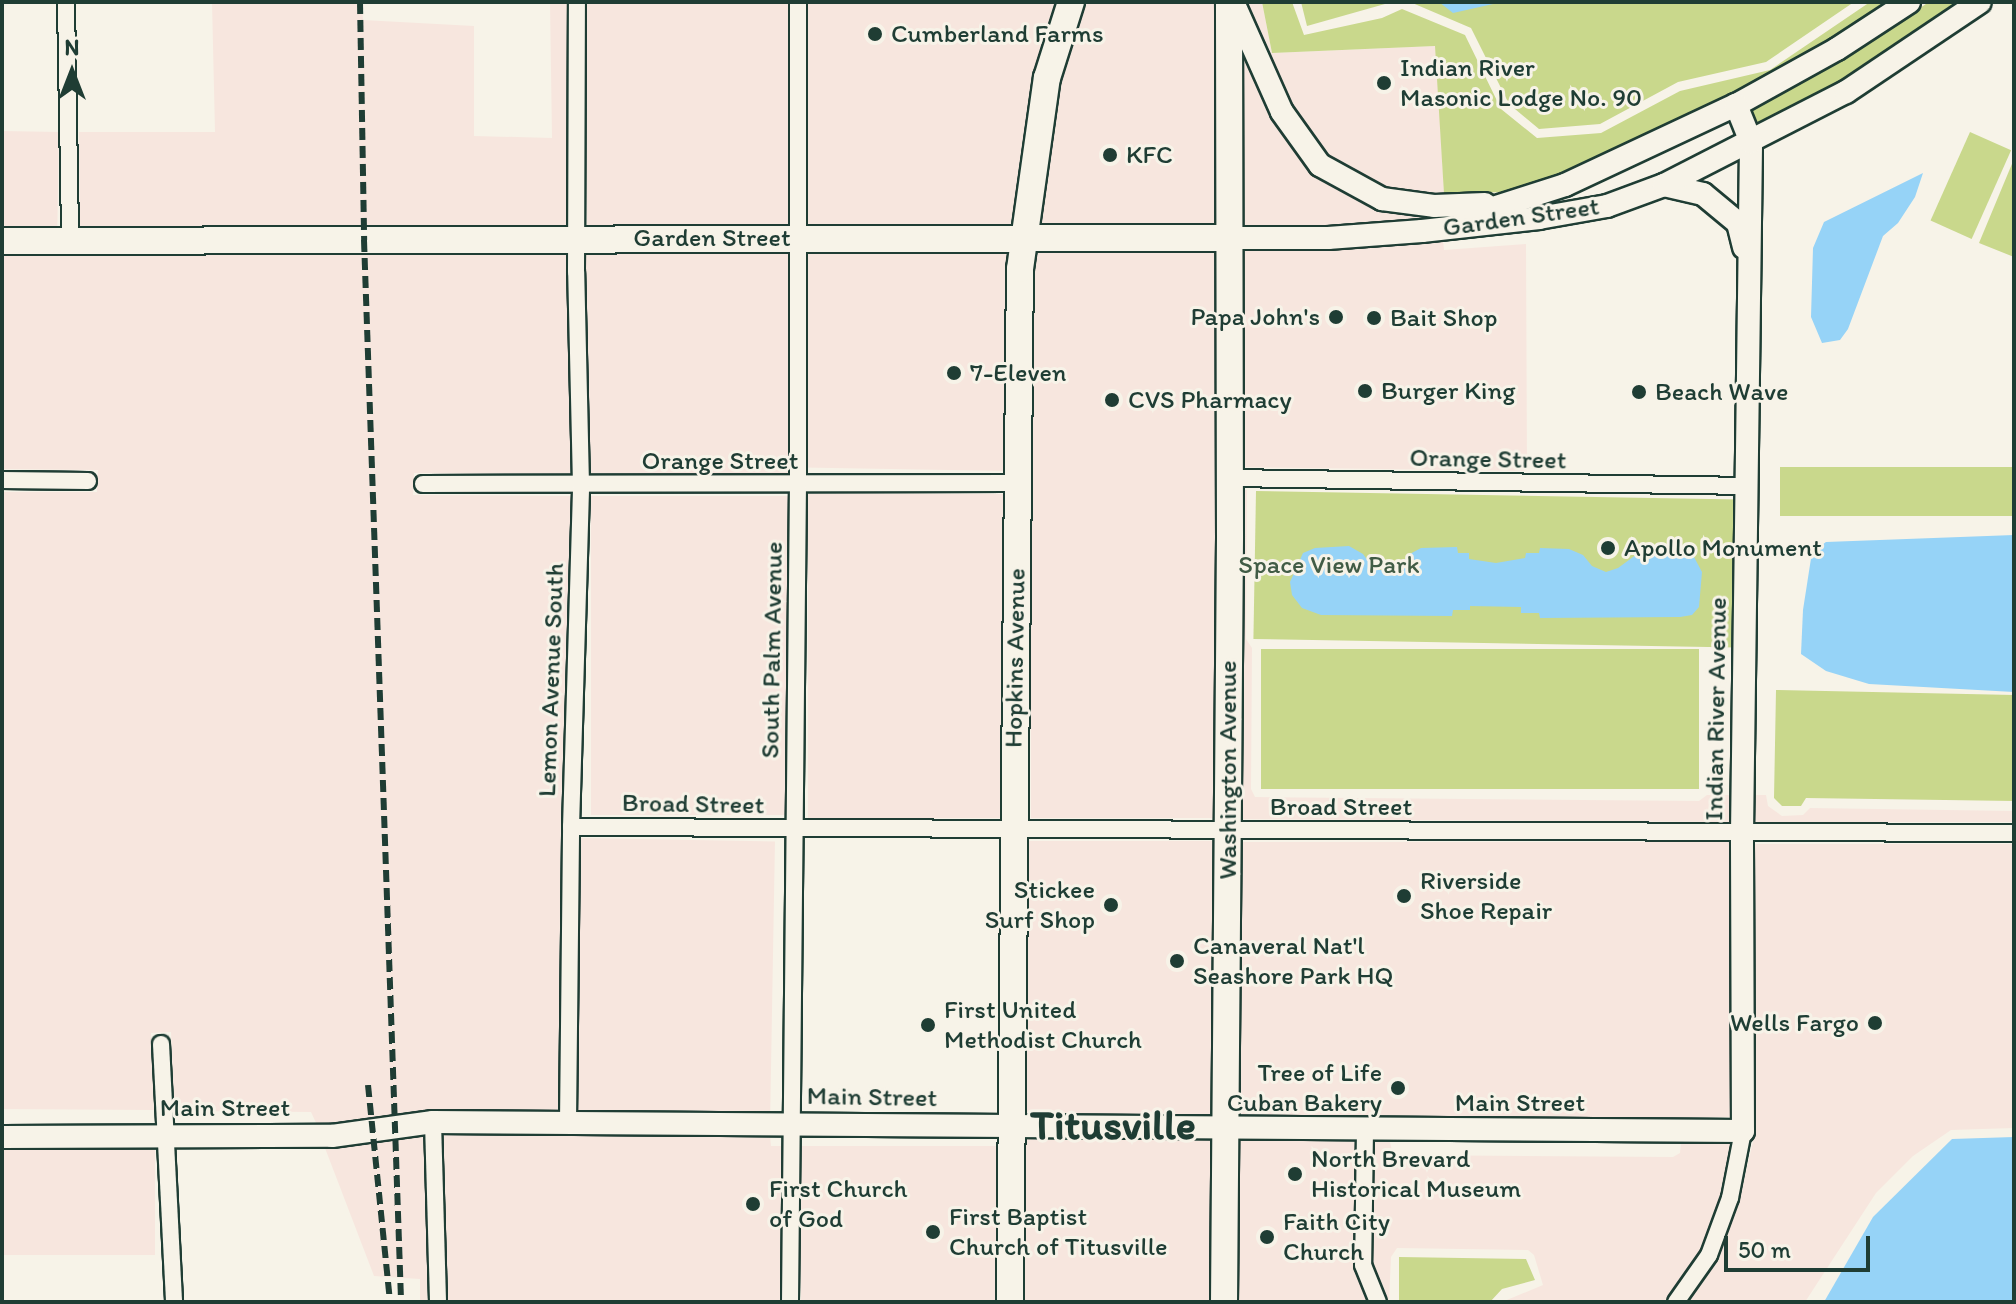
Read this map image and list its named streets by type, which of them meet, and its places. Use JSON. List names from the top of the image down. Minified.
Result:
{"streets":{"main road":["Garden Street","Hopkins Avenue","Washington Avenue"],"street":["Orange Street","South Palm Avenue","Lemon Avenue South","Indian River Avenue","Broad Street","Main Street"]},"crossings":[["Garden Street","South Palm Avenue"],["Garden Street","Hopkins Avenue"],["Garden Street","Lemon Avenue South"],["Garden Street","Indian River Avenue"],["Garden Street","Washington Avenue"],["Orange Street","South Palm Avenue"],["Orange Street","Hopkins Avenue"],["Orange Street","Lemon Avenue South"],["Orange Street","Indian River Avenue"],["Orange Street","Washington Avenue"],["South Palm Avenue","Broad Street"],["South Palm Avenue","Main Street"],["Hopkins Avenue","Broad Street"],["Hopkins Avenue","Main Street"],["Lemon Avenue South","Broad Street"],["Lemon Avenue South","Main Street"],["Indian River Avenue","Broad Street"],["Indian River Avenue","Main Street"],["Washington Avenue","Broad Street"],["Washington Avenue","Main Street"]],"districts":["Titusville"],"parks":["Space View Park"],"places":["Cumberland Farms","Indian River Masonic Lodge No. 90","KFC","Papa John's","Bait Shop","7-Eleven","Burger King","Beach Wave","CVS Pharmacy","Apollo Monument","Riverside Shoe Repair","Stickee Surf Shop","Canaveral Nat'l Seashore Park HQ","Wells Fargo","First United Methodist Church","Tree of Life Cuban Bakery","North Brevard Historical Museum","First Church of God","First Baptist Church of Titusville","Faith City Church"],"scale_bar":"50 m","north":"top"}
